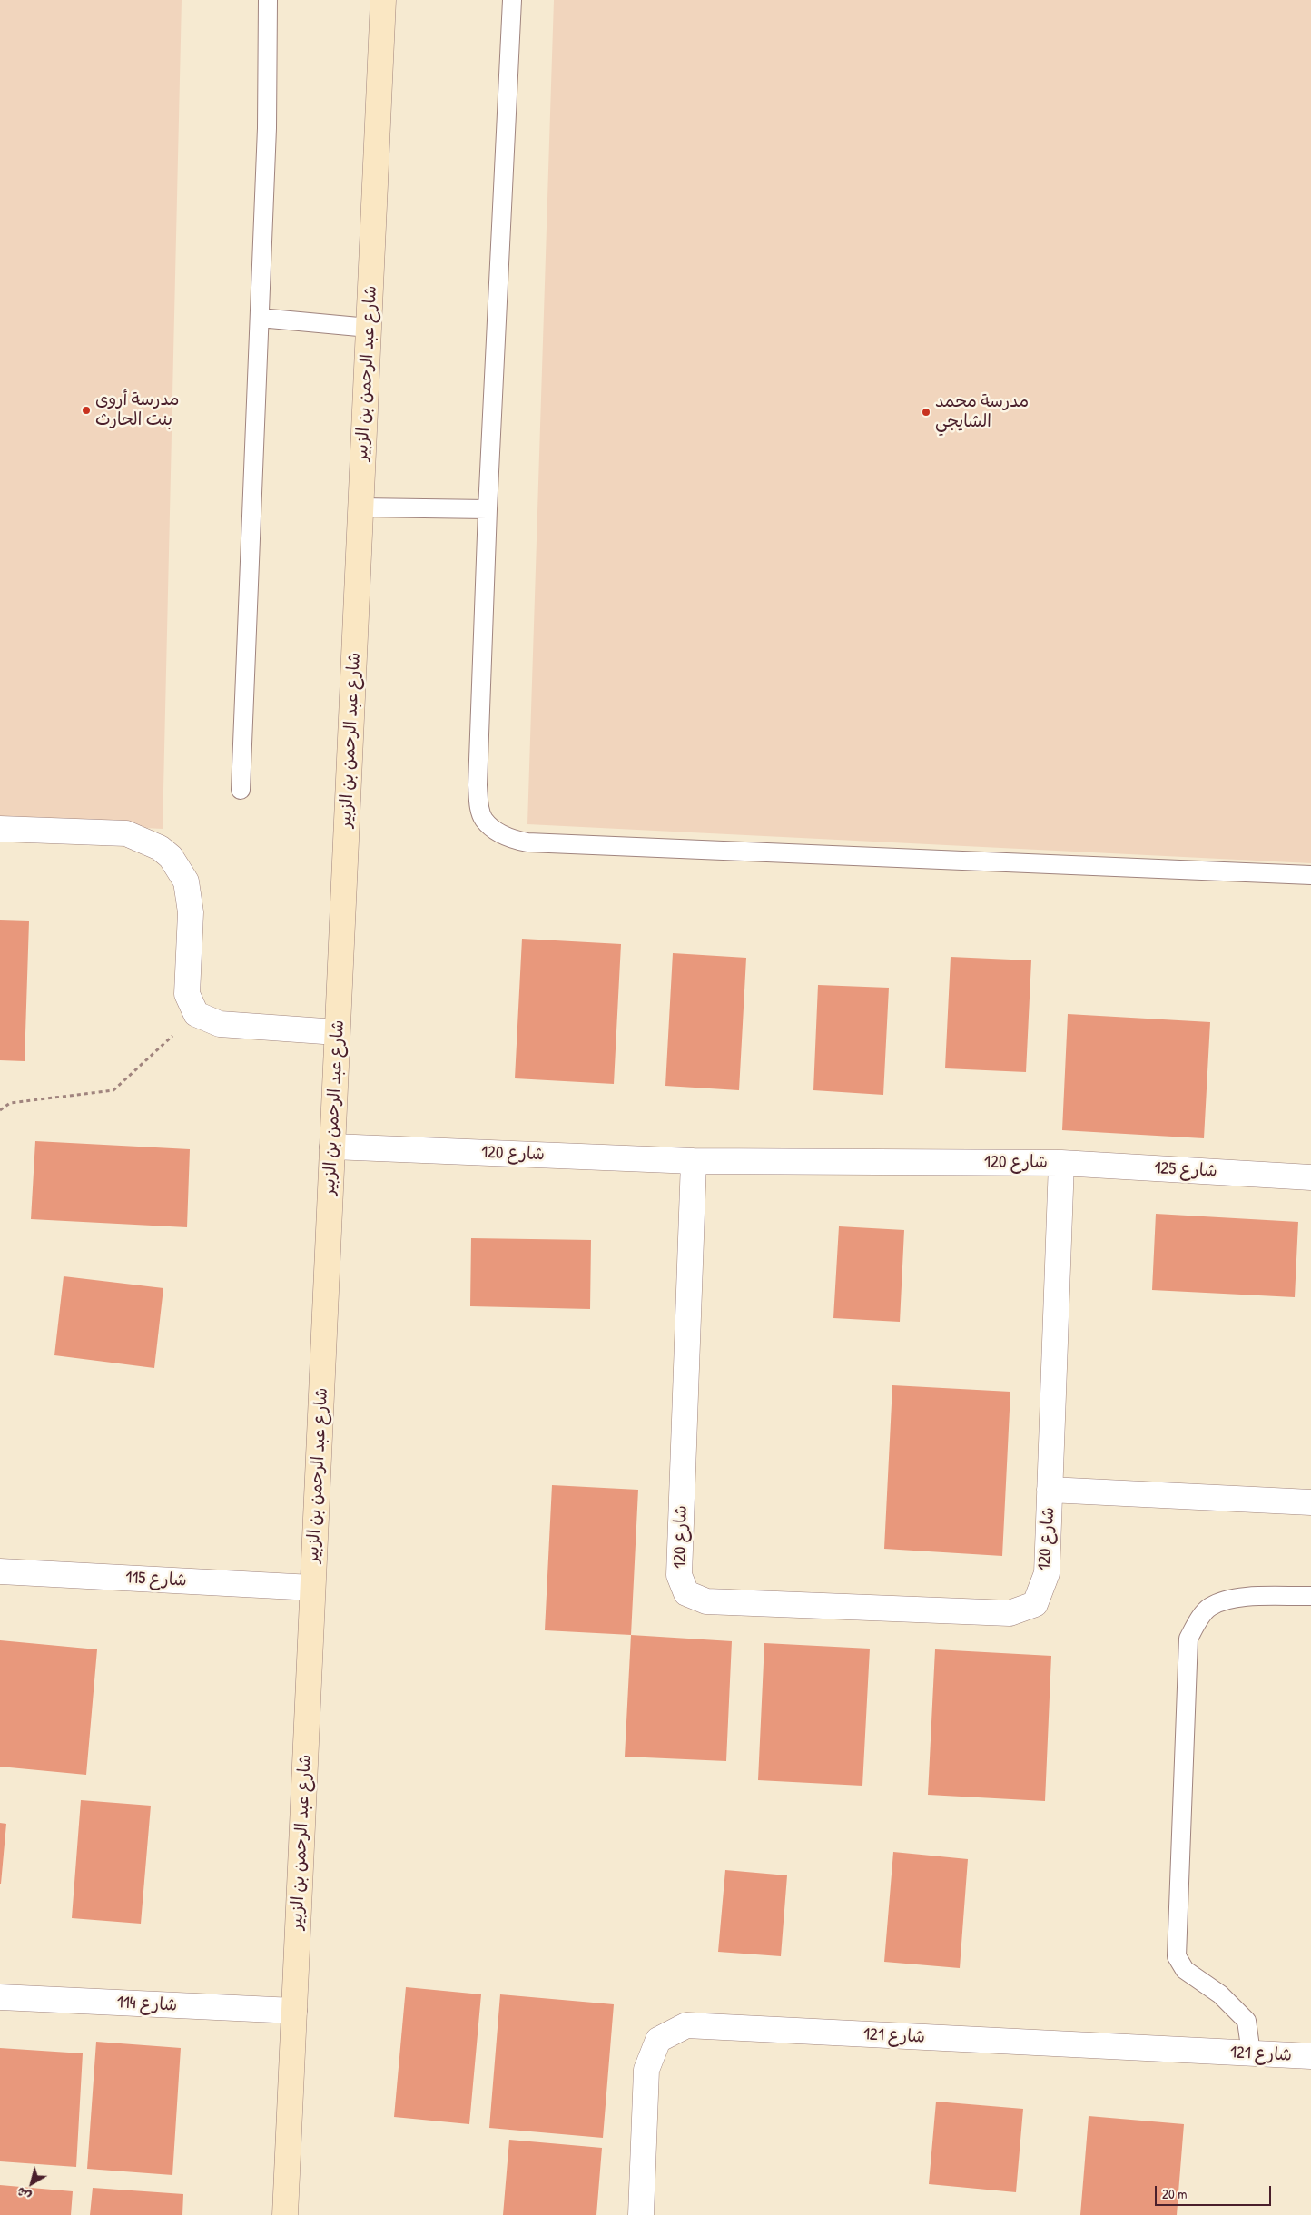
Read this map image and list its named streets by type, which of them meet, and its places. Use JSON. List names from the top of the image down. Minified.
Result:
{"streets":{"street":["شارع عبد الرحمن بن الزبير","شارع 120","شارع 125","شارع 115","شارع 114","شارع 121"]},"crossings":[["شارع عبد الرحمن بن الزبير","شارع 120"],["شارع عبد الرحمن بن الزبير","شارع 115"],["شارع عبد الرحمن بن الزبير","شارع 114"],["شارع 120","شارع 125"]],"places":["مدرسة أروى بنت الحارث","مدرسة محمد الشايجي"],"scale_bar":"20 m","north":"bottom left"}
